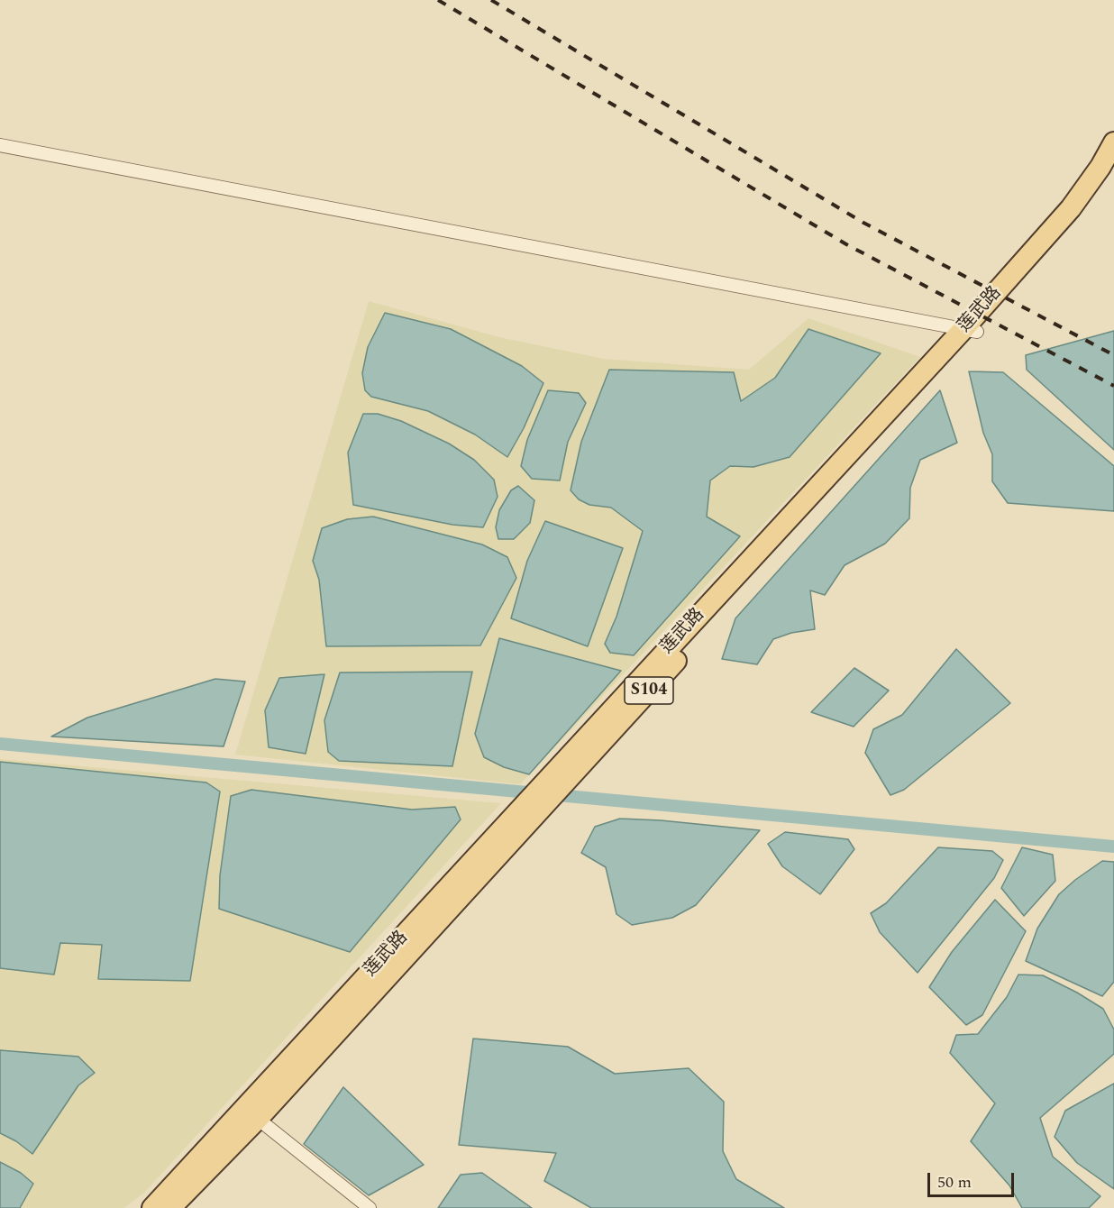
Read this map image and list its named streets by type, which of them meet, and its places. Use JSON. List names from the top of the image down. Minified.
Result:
{"streets":{"main road":["莲武路","S104"]},"scale_bar":"50 m"}
